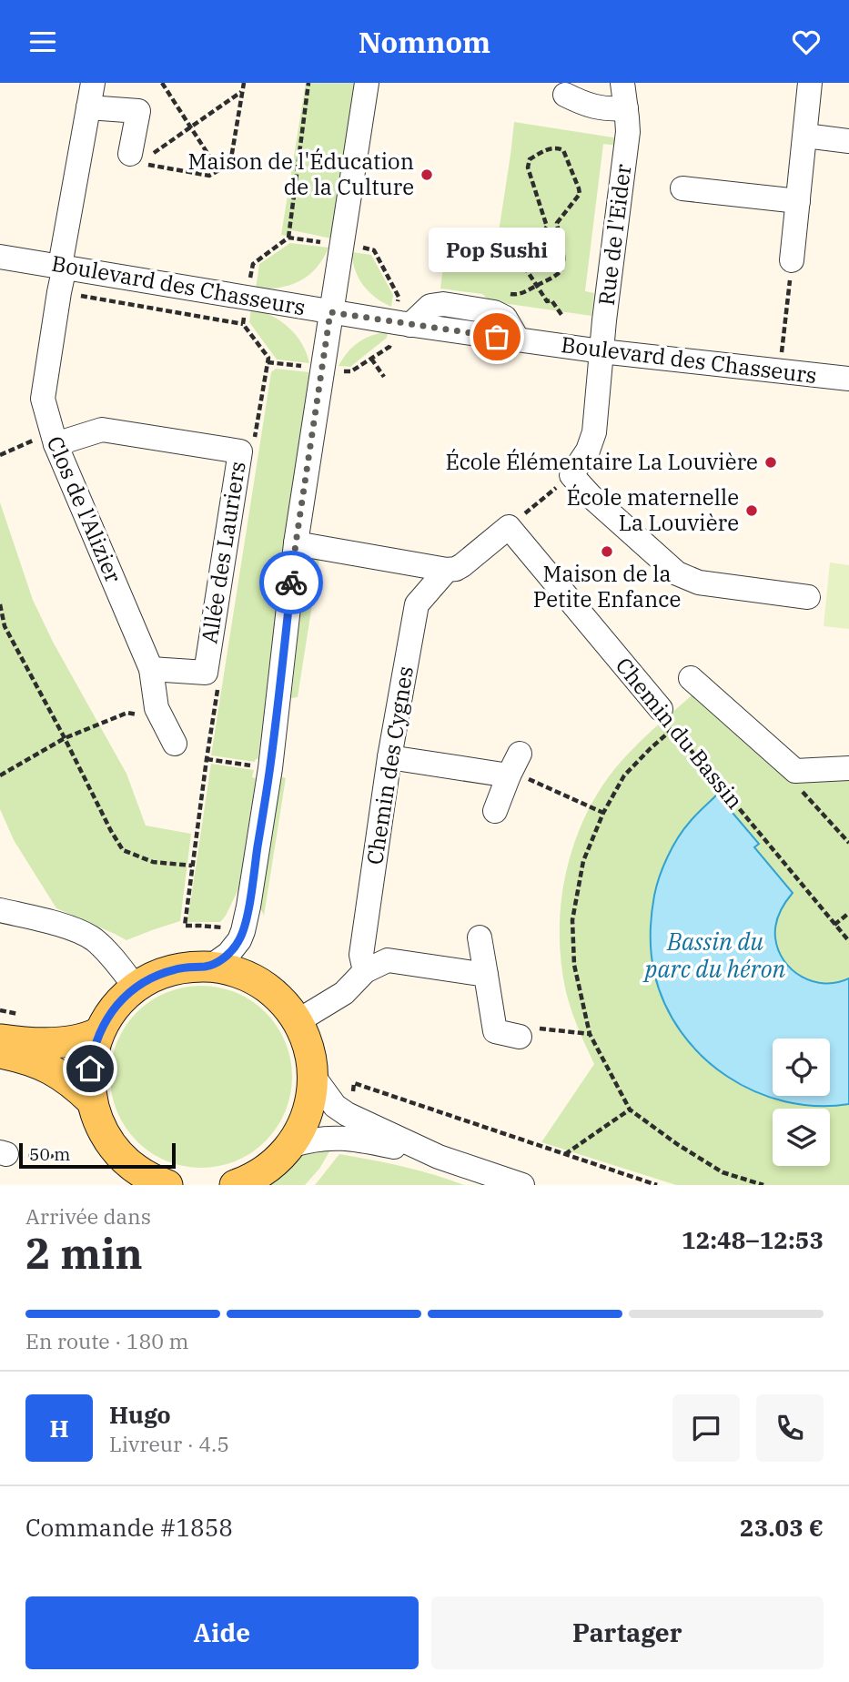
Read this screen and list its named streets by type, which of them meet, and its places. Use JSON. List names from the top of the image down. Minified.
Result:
{"streets":{"street":["Rue de l'Eider","Boulevard des Chasseurs","Clos de l'Alizier","Allée des Lauriers","Chemin du Bassin","Chemin des Cygnes"]},"crossings":[["Rue de l'Eider","Boulevard des Chasseurs"],["Boulevard des Chasseurs","Clos de l'Alizier"],["Clos de l'Alizier","Allée des Lauriers"],["Chemin du Bassin","Chemin des Cygnes"]],"water":["Bassin du parc du héron"],"places":["Maison de l'Éducation de la Culture","Pop Sushi","École Élémentaire La Louvière","École maternelle La Louvière","Maison de la Petite Enfance"],"scale_bar":"50 m","page":{"header":"Nomnom","bubble":"Pop Sushi","scale":"50 m","heading":["2 min","Arrivée dans","12:48–12:53"],"panel":["Hugo","Livreur · 4.5","Commande #1858","23.03 €"],"bar":"En route · 180 m","round":"H","buttons":["Aide","Partager"]}}
